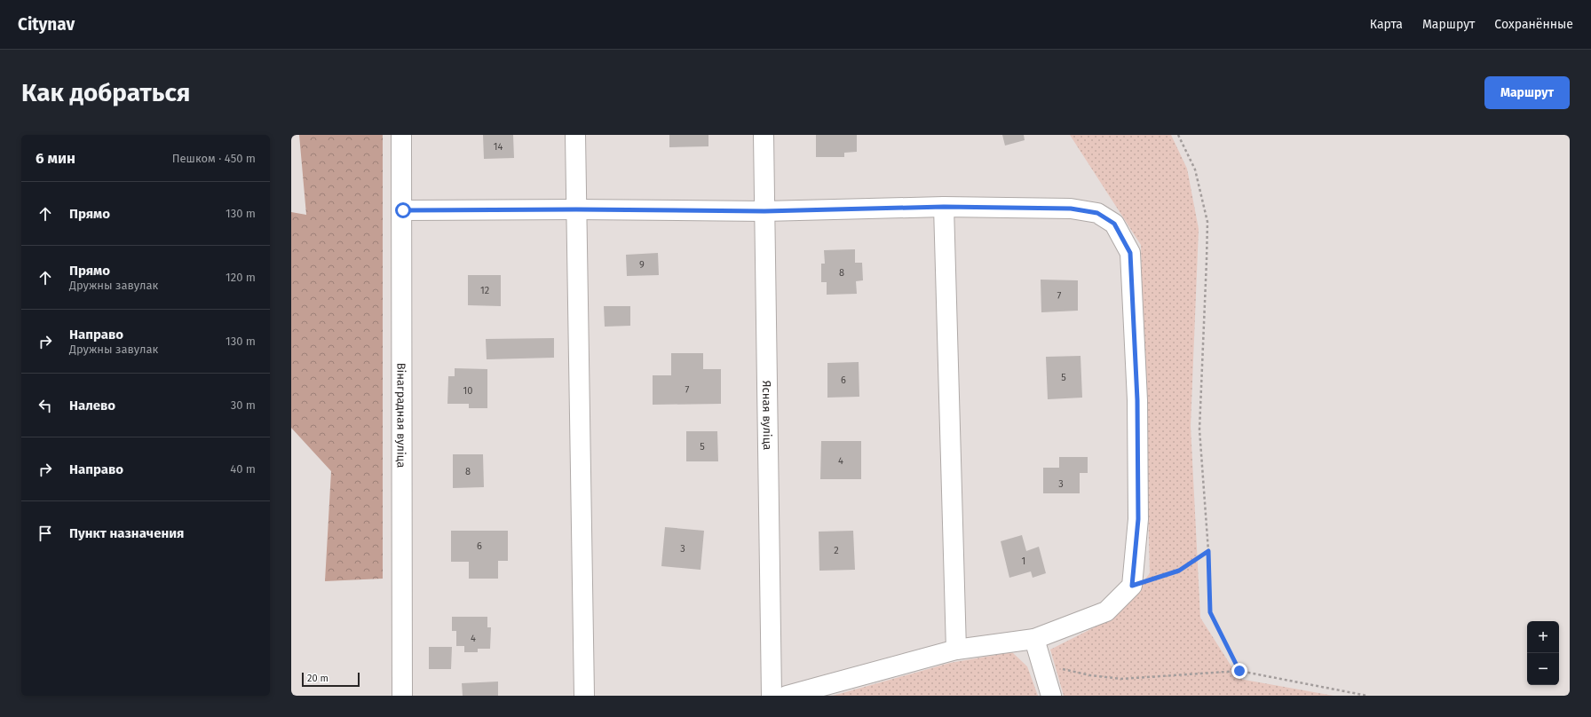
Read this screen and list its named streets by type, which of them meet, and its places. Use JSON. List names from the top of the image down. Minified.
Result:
{"streets":{"street":["Вінаградная вуліца","Ясная вуліца"]},"house_numbers":["14","9","8","12","7","5","6","7","10","5","4","8","3","6","3","2","1","4"],"scale_bar":"20 m","page":{"header":"Citynav","nav":["Карта","Маршрут","Сохранённые"],"buttons":"Маршрут","title":"Как добраться","heading":["6 мин","Пешком · 450 m"],"list":[["Прямо","130 m"],["Прямо","Дружны завулак","120 m"],["Направо","Дружны завулак","130 m"],["Налево","30 m"],["Направо","40 m"],"Пункт назначения"],"map_buttons":["+","−"],"scale":"20 m"}}
